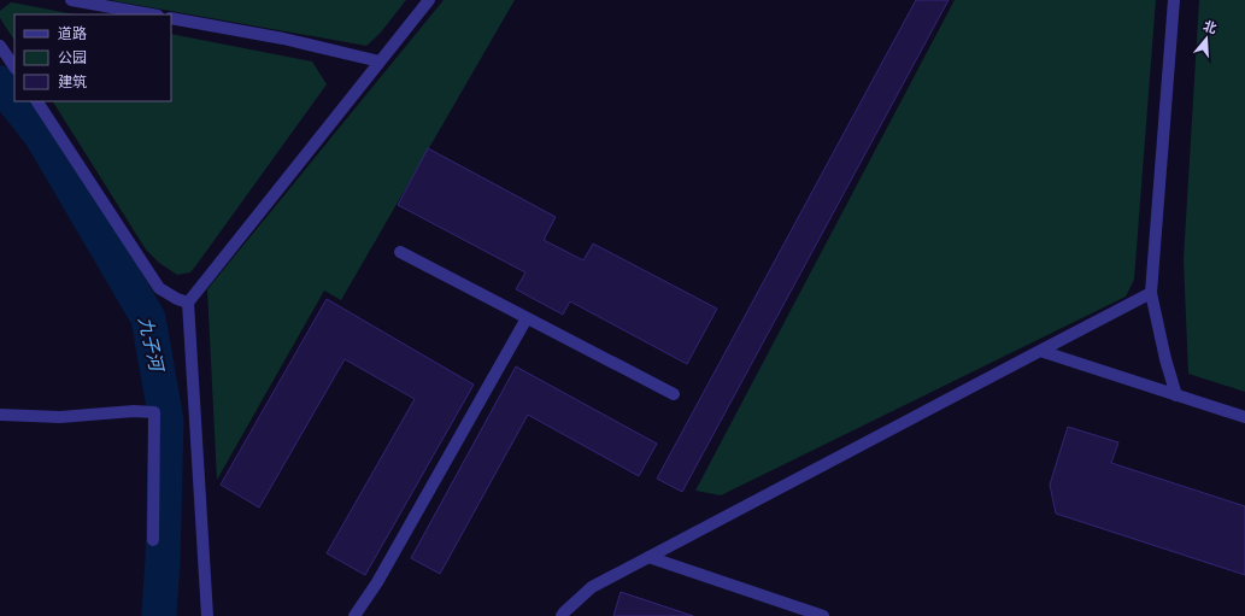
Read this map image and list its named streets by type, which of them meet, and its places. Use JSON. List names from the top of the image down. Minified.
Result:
{"water":["九子河"],"legend":["道路","公园","建筑"],"north":"top"}
